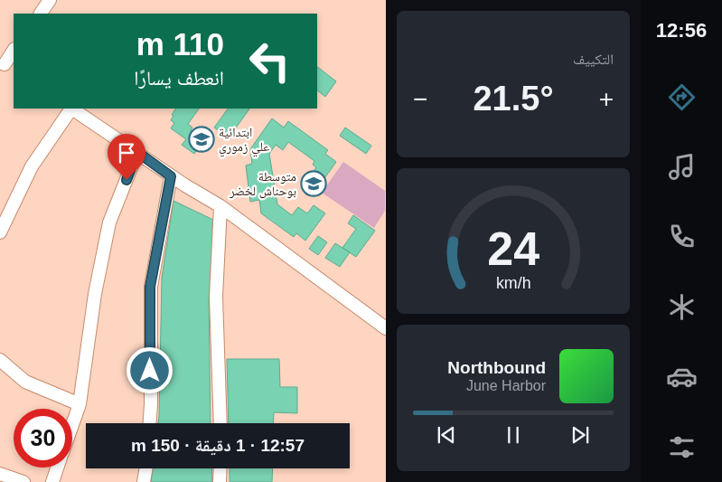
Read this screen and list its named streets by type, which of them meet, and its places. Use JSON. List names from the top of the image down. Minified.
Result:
{"places":{"school or university":["ابتدائية علي زموري","متوسطة بوحناش لخضر"]},"page":{"tabs":"12:56","tile":"التكييف","turn":["110 m","انعطف يسارًا"],"heat":["−","21.5°","+"],"song":["Northbound","June Harbor"],"limit":"30","trip":"12:57 · 1 دقيقة · 150 m","gauge":["24","km/h"]}}
